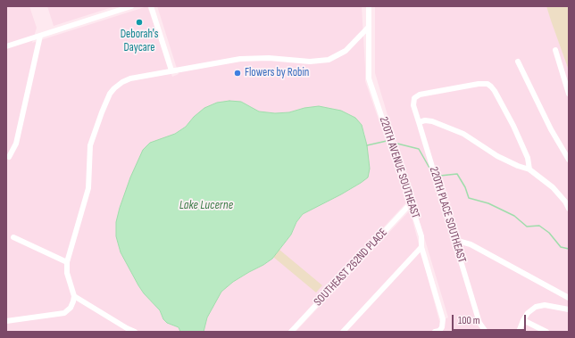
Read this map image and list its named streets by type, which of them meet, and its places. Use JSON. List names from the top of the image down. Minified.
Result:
{"streets":{"street":["220TH AVENUE SOUTHEAST","220TH PLACE SOUTHEAST","SOUTHEAST 262ND PLACE"]},"crossings":[["220TH AVENUE SOUTHEAST","SOUTHEAST 262ND PLACE"]],"water":["Lake Lucerne"],"places":["Deborah's Daycare","Flowers by Robin"],"scale_bar":"100 m"}
